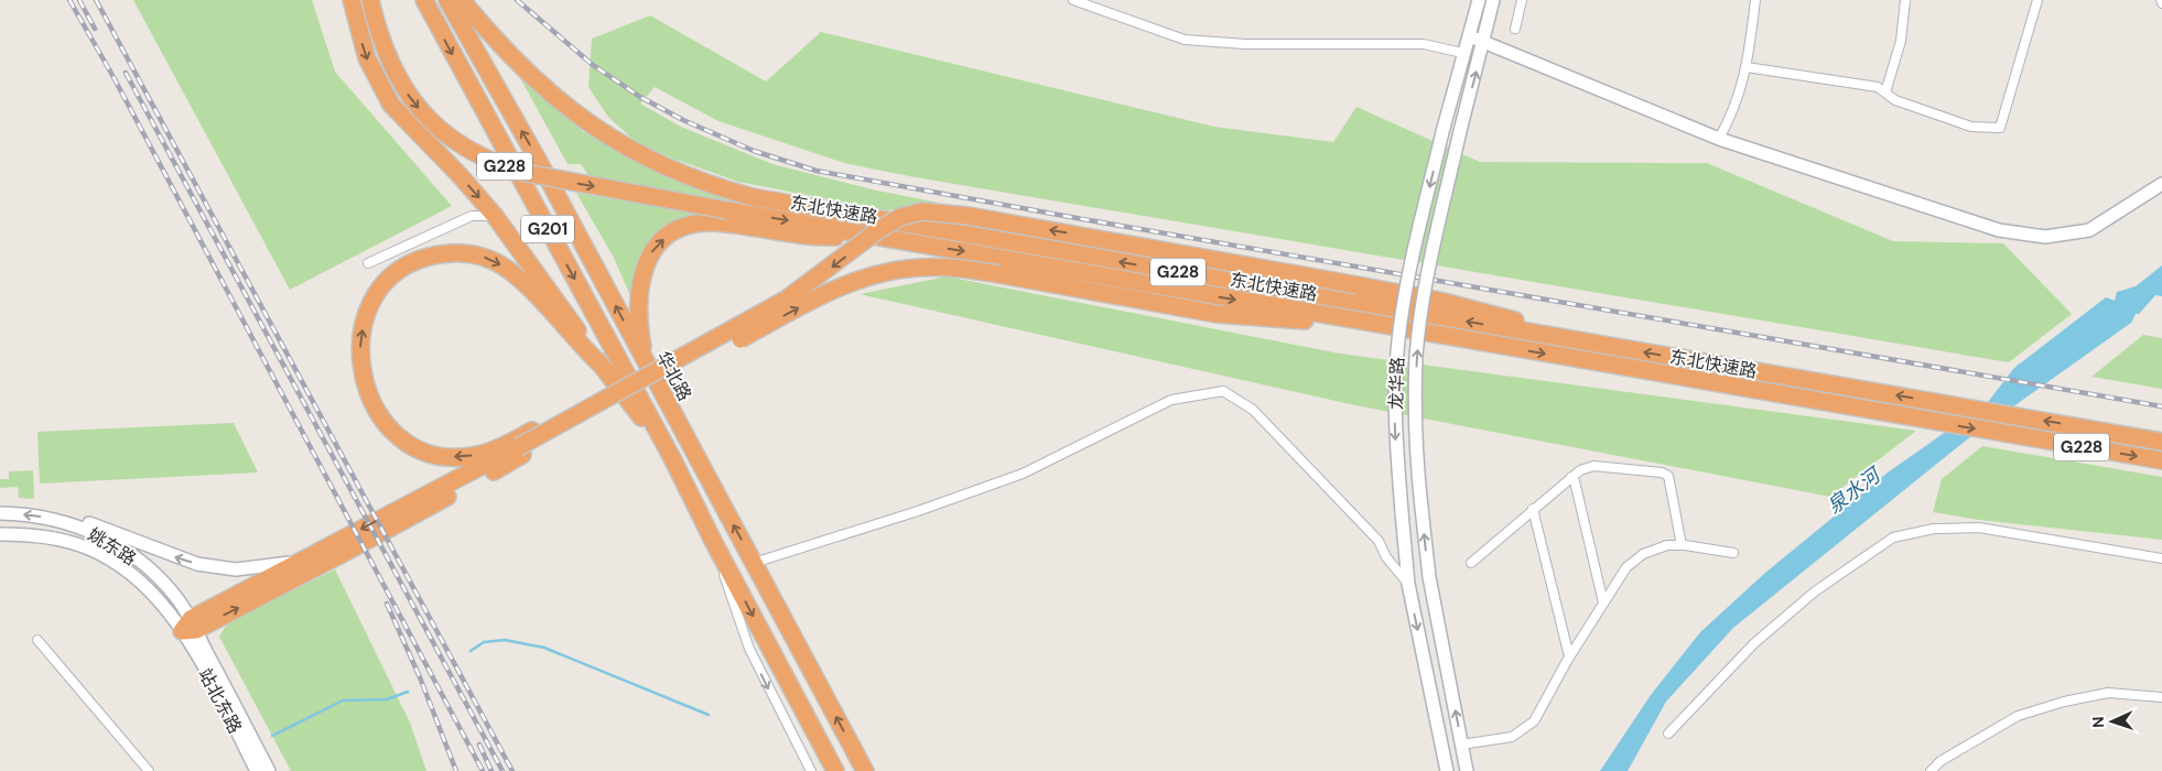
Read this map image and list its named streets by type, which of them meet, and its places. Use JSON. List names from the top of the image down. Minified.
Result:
{"streets":{"highway":["G228","东北快速路","G201","华北路"],"street":["龙华路","姚东路","站北东路"]},"crossings":[["姚东路","站北东路"]],"water":["泉水河"],"north":"left"}
